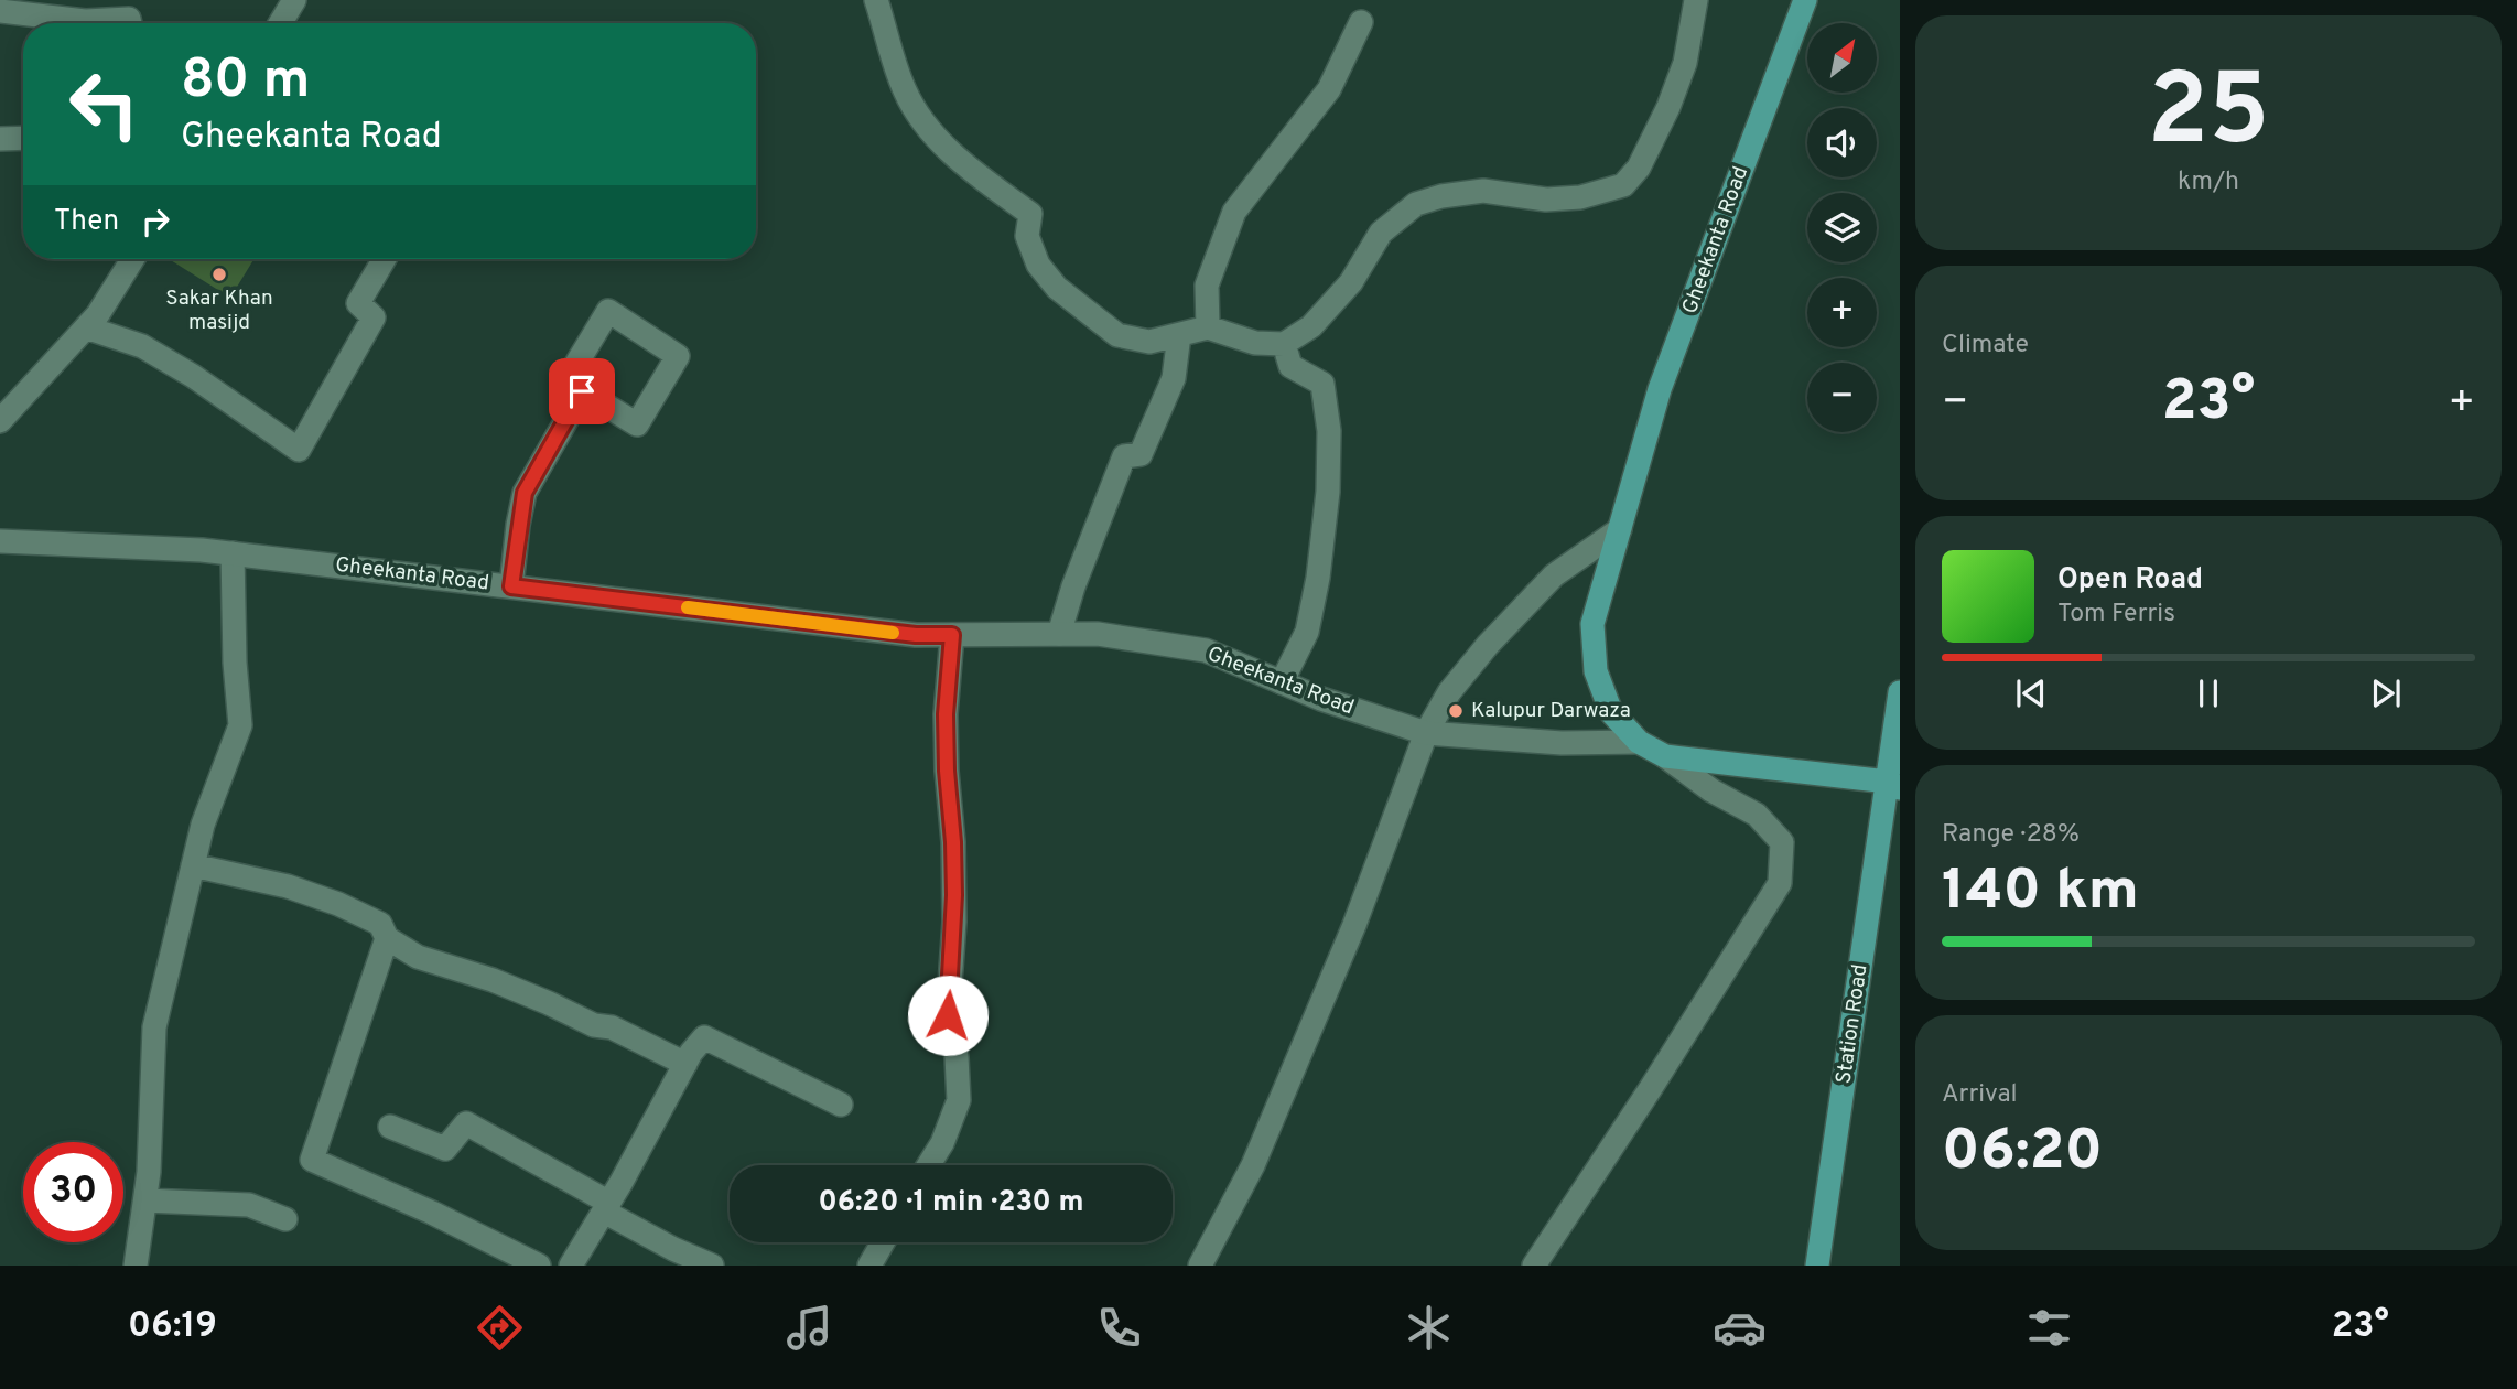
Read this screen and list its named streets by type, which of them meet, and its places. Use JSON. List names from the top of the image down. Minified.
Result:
{"streets":{"main road":["Gheekanta Road","Station Road"]},"crossings":[["Gheekanta Road","Station Road"]],"places":["Sakar Khan masijd","Kalupur Darwaza"],"north":"top right","page":{"tile":[["25","km/h"],"Climate",["Range · 28%","140 km"],["Arrival","06:20"]],"map_buttons":["+","−"],"turn":["80 m","Gheekanta Road"],"then":"Then","heat":["−","23°","+"],"song":["Open Road","Tom Ferris"],"limit":"30","trip":"06:20 · 1 min · 230 m","tabs":["06:19","23°"]}}
